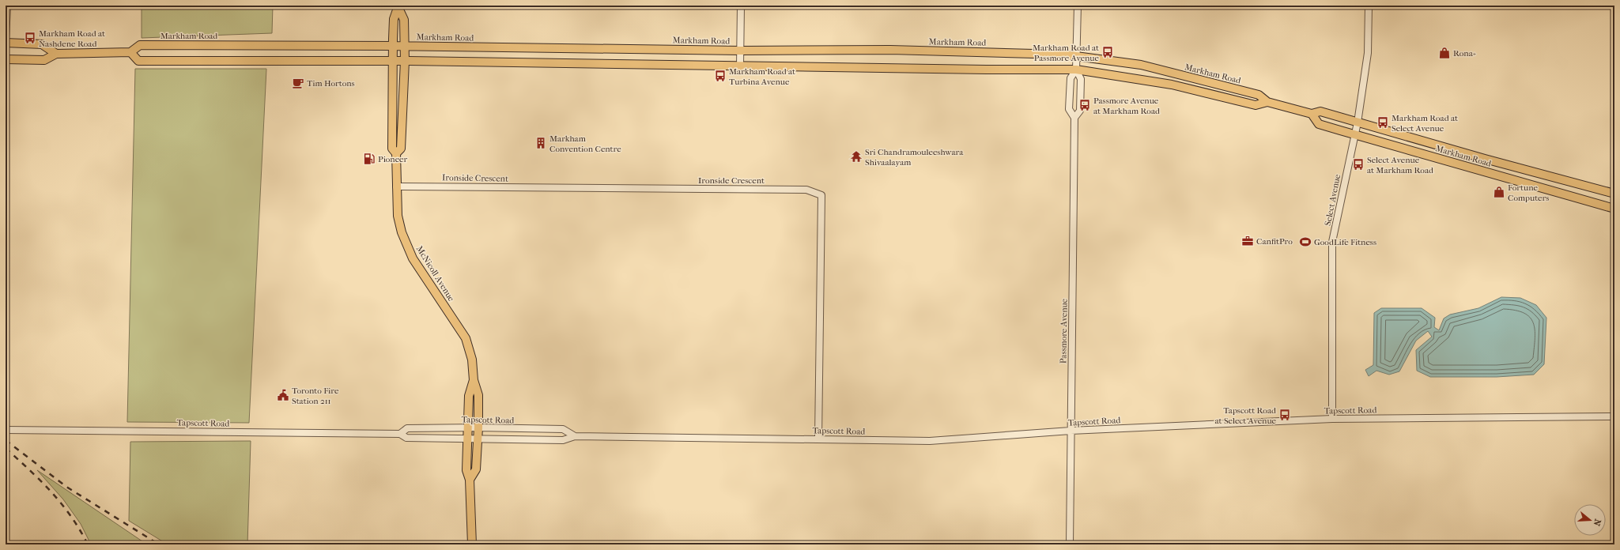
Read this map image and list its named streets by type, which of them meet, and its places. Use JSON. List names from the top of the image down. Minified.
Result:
{"streets":{"main road":["Markham Road","McNicoll Avenue"],"street":["Ironside Crescent","Select Avenue","Passmore Avenue","Tapscott Road"]},"crossings":[["Markham Road","Select Avenue"],["Markham Road","McNicoll Avenue"],["Markham Road","Passmore Avenue"],["Ironside Crescent","McNicoll Avenue"],["Ironside Crescent","Tapscott Road"],["Select Avenue","Tapscott Road"],["McNicoll Avenue","Tapscott Road"],["Passmore Avenue","Tapscott Road"]],"places":{"bus stop":["Markham Road at Nashdene Road","Markham Road at Passmore Avenue","Markham Road at Turbina Avenue","Passmore Avenue at Markham Road","Markham Road at Select Avenue","Select Avenue at Markham Road","Tapscott Road at Select Avenue"],"shop":["Rona+","Fortune Computers"],"cafe":["Tim Hortons"],"building":["Markham Convention Centre"],"temple":["Sri Chandramouleeshwara Shivaalayam"],"fuel station":["Pioneer"],"office":["CanfitPro"],"sports":["GoodLife Fitness"],"public building":["Toronto Fire Station 211"]},"north":"right"}
